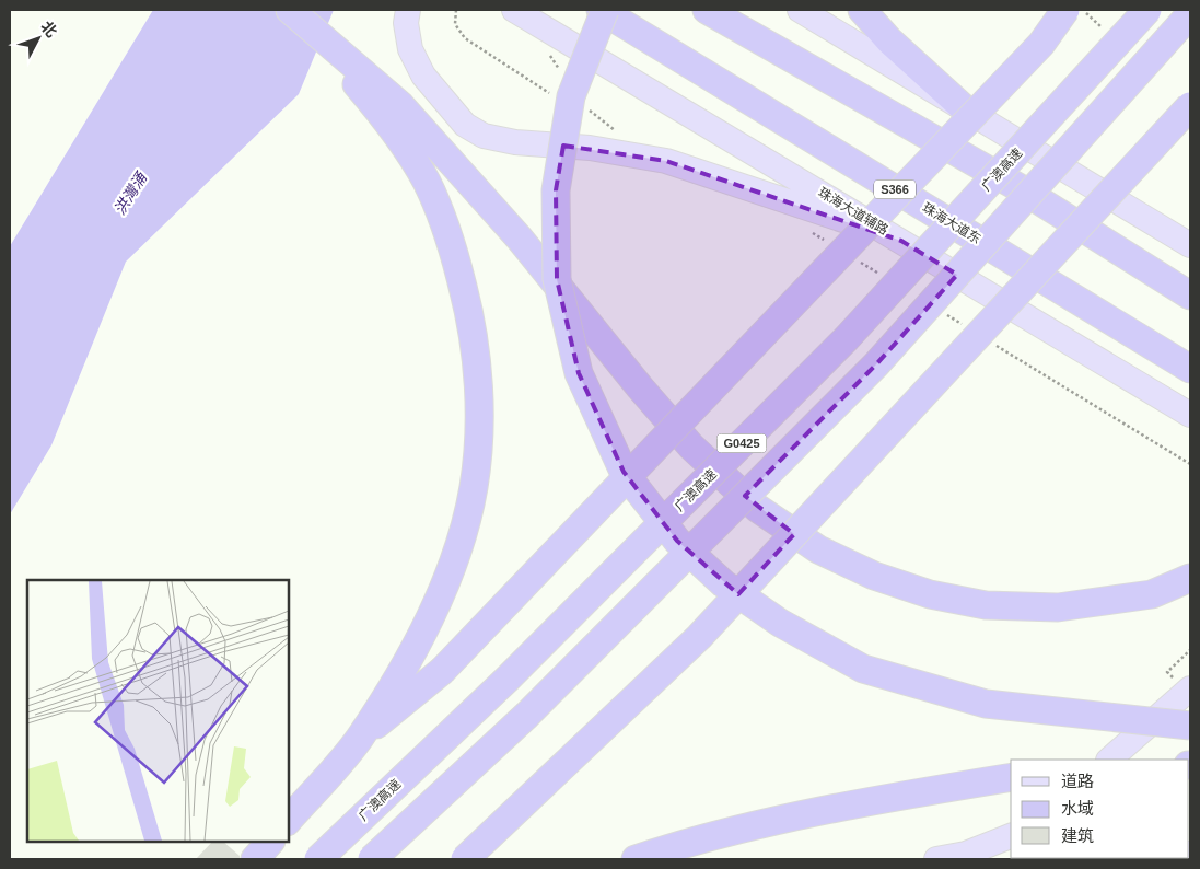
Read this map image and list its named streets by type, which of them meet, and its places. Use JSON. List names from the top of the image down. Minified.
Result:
{"streets":{"highway":["广澳高速","S366","珠海大道东","G0425"],"main road":["珠海大道辅路"]},"water":["洪灣涌"],"legend":["道路","水域","建筑"],"north":"top right"}
